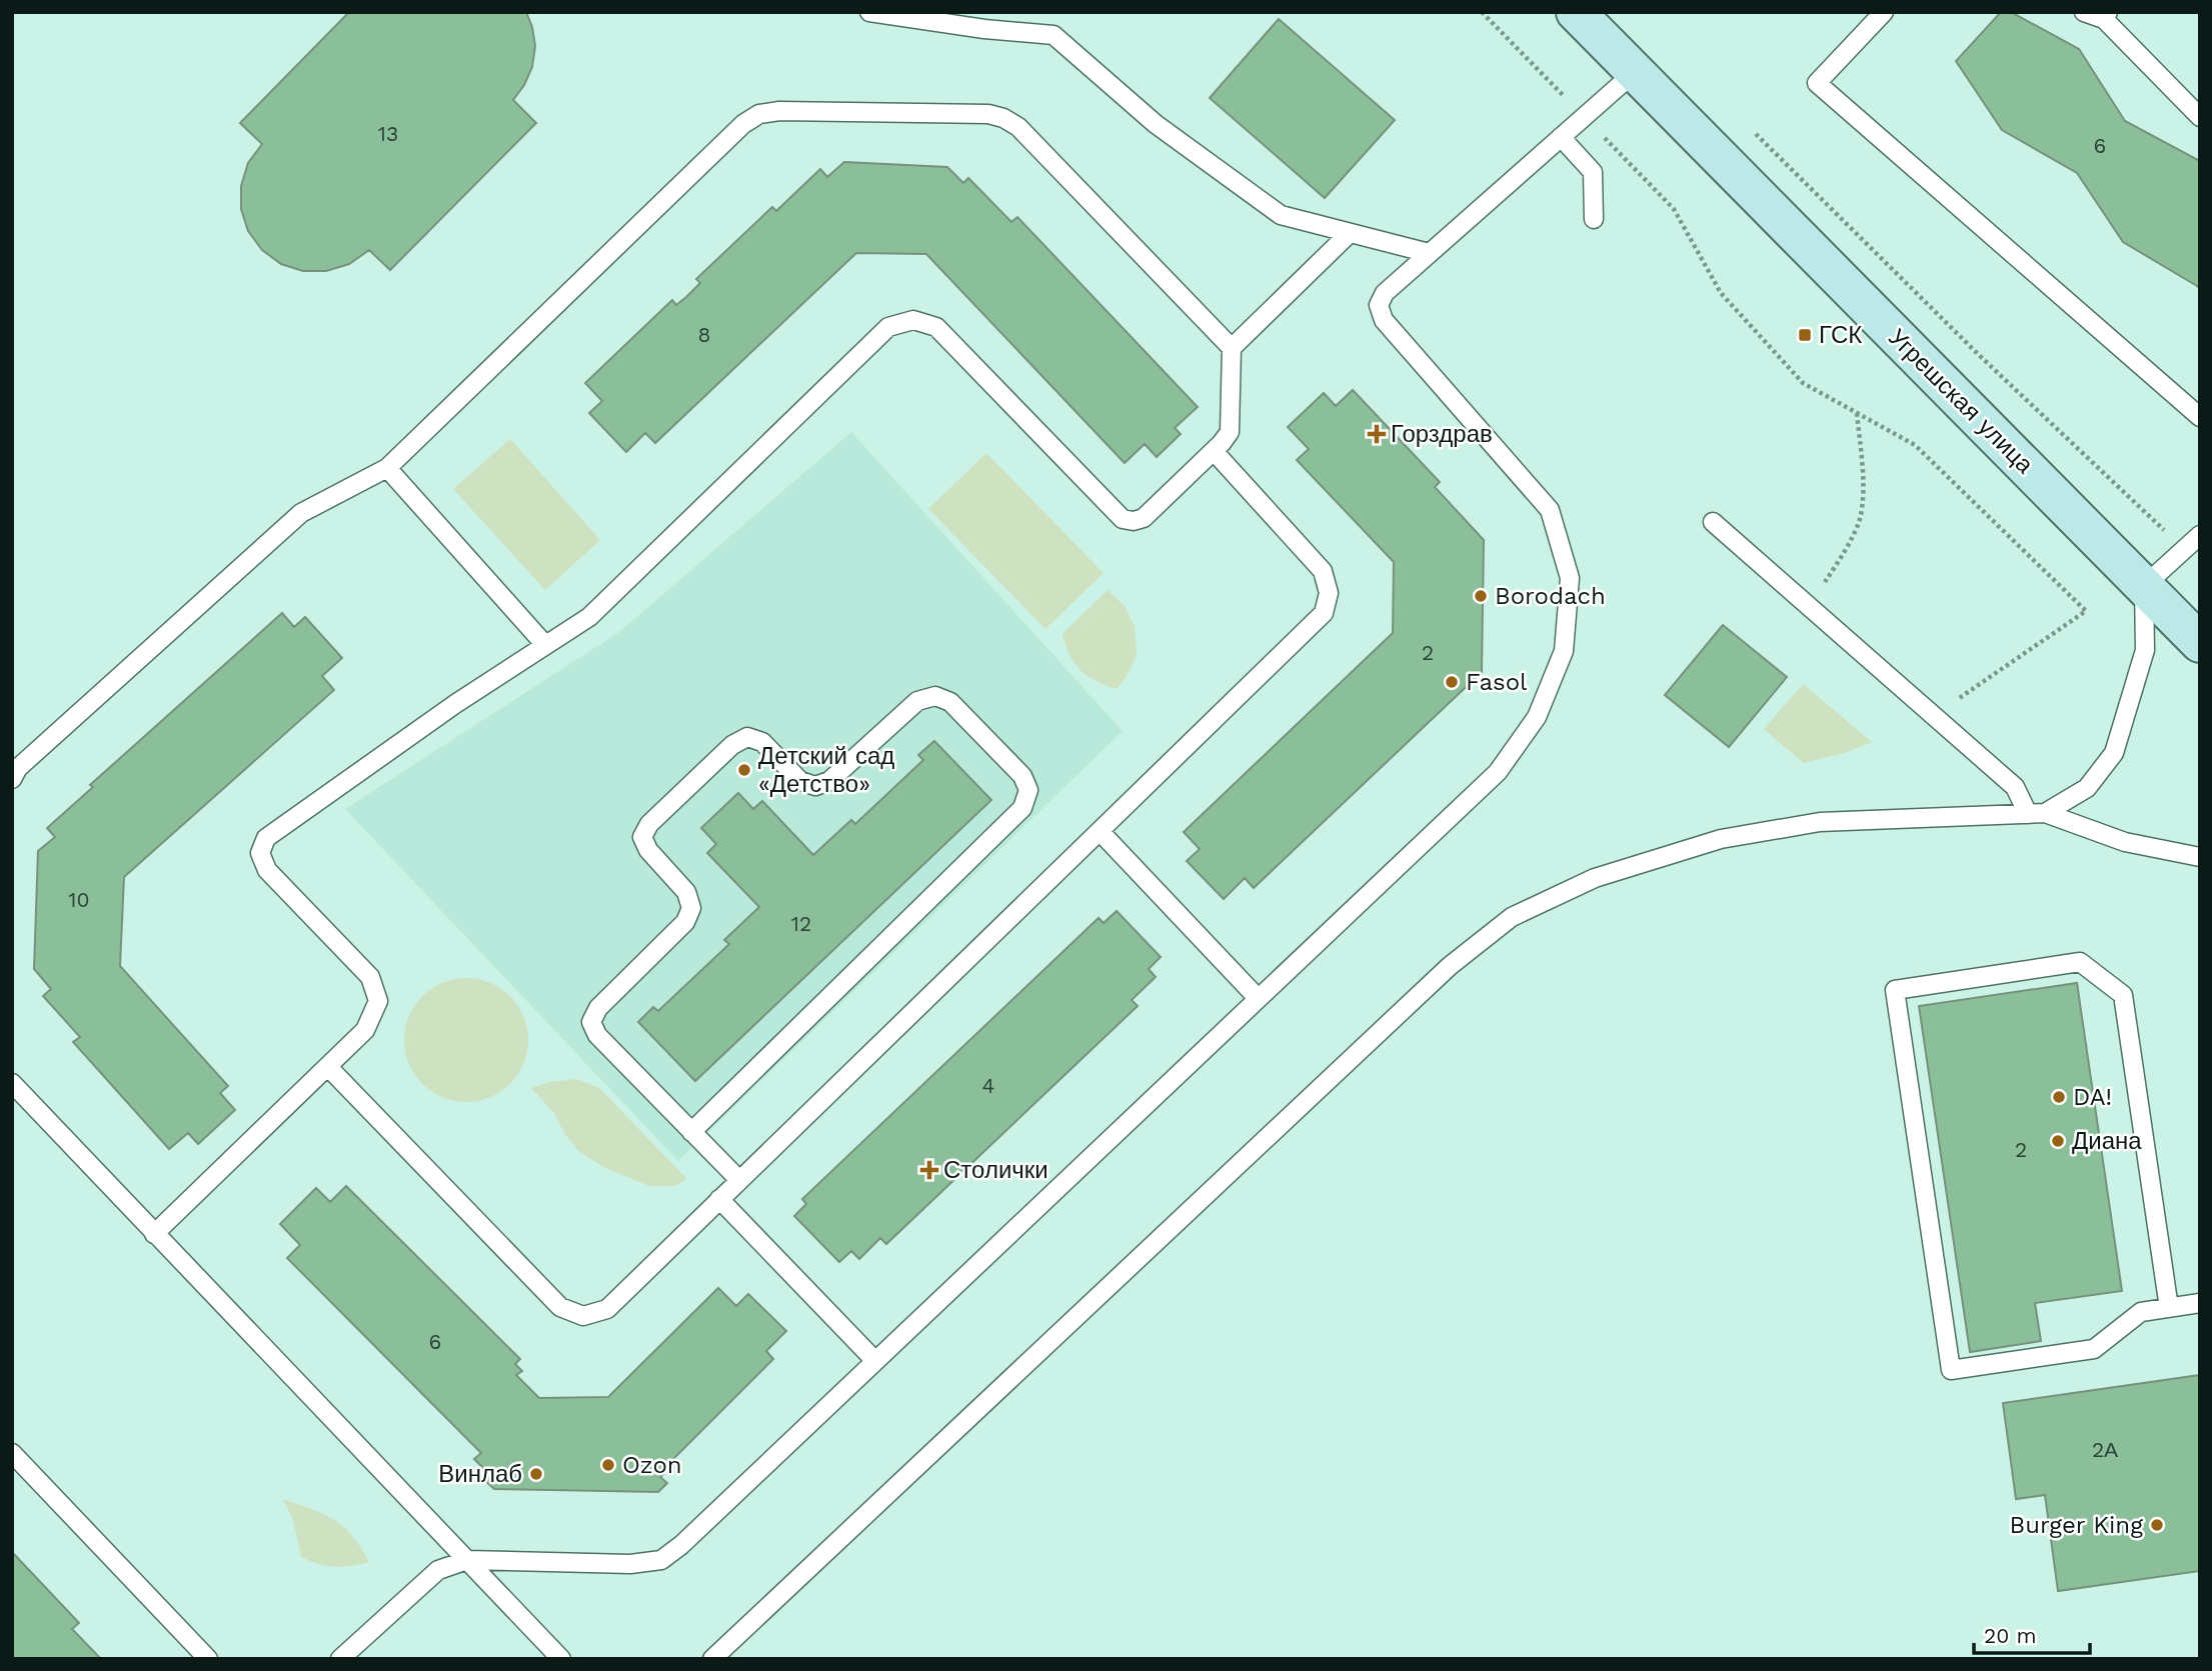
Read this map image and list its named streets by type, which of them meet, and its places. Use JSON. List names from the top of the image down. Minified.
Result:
{"streets":{"main road":["Угрешская улица"]},"places":{"transit":["ГСК"],"health":["Горздрав","Столички"],"other":["Borodach","Fasol","Детский сад «Детство»","DA!","Диана","Ozon","Винлаб","Burger King"]},"house_numbers":["13","6","8","2","10","12","4","2","6","2А"],"scale_bar":"20 m"}
